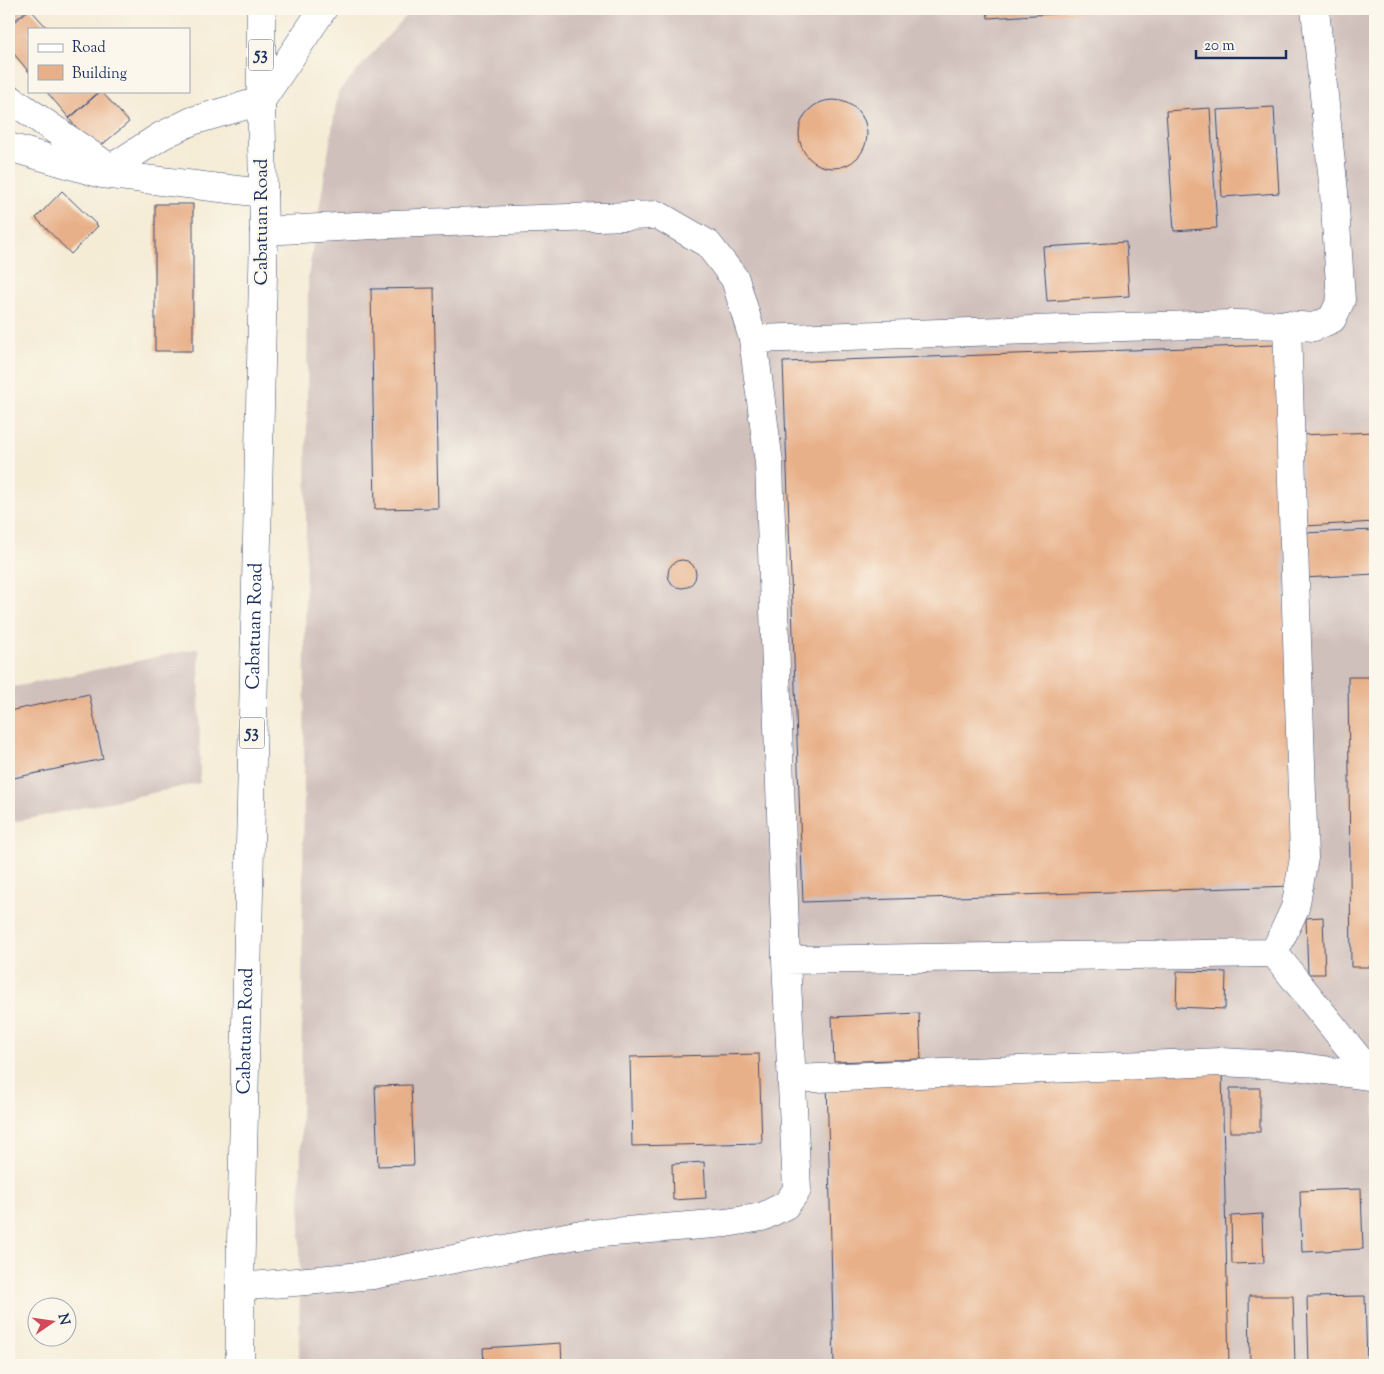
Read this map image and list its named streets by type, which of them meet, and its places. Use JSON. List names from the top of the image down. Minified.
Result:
{"streets":{"main road":["53","Cabatuan Road"]},"legend":["Road","Building"],"scale_bar":"20 m","north":"right"}
